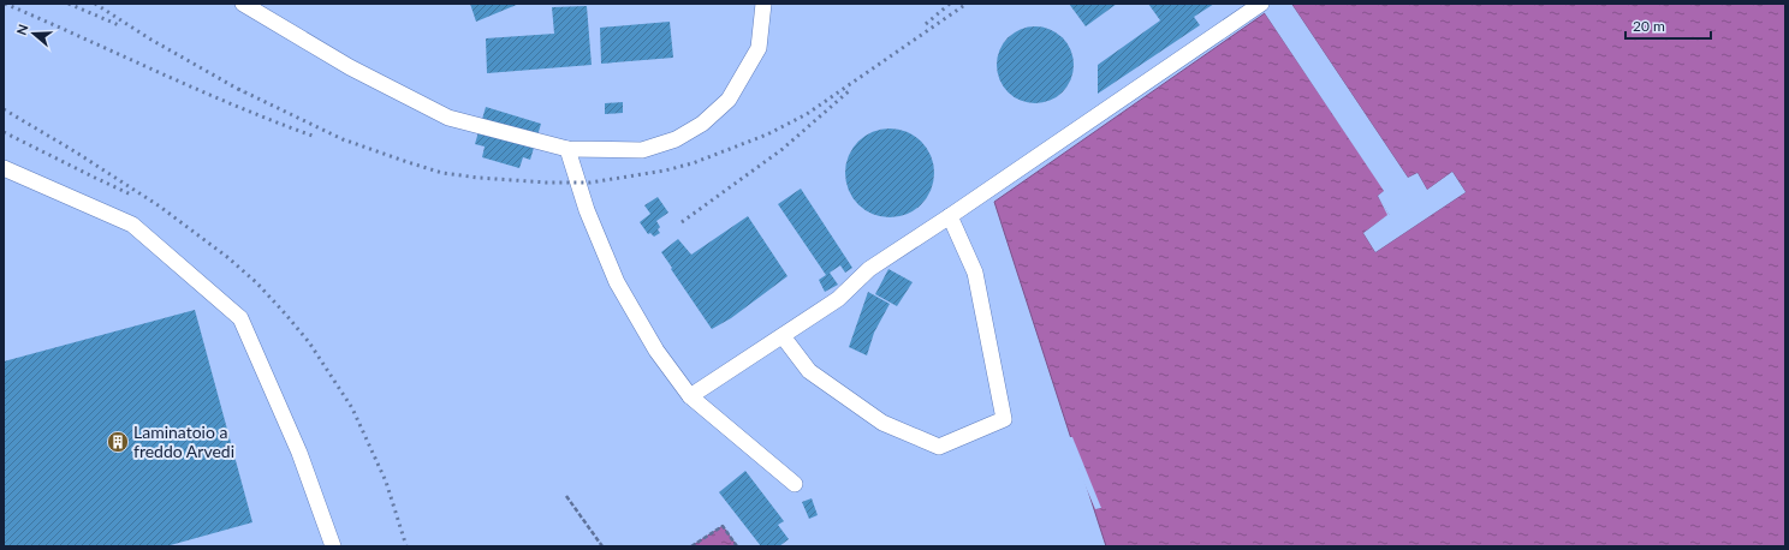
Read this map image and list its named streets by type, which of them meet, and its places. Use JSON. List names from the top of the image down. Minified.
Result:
{"places":{"building":["Laminatoio a freddo Arvedi"]},"scale_bar":"20 m","north":"left"}
